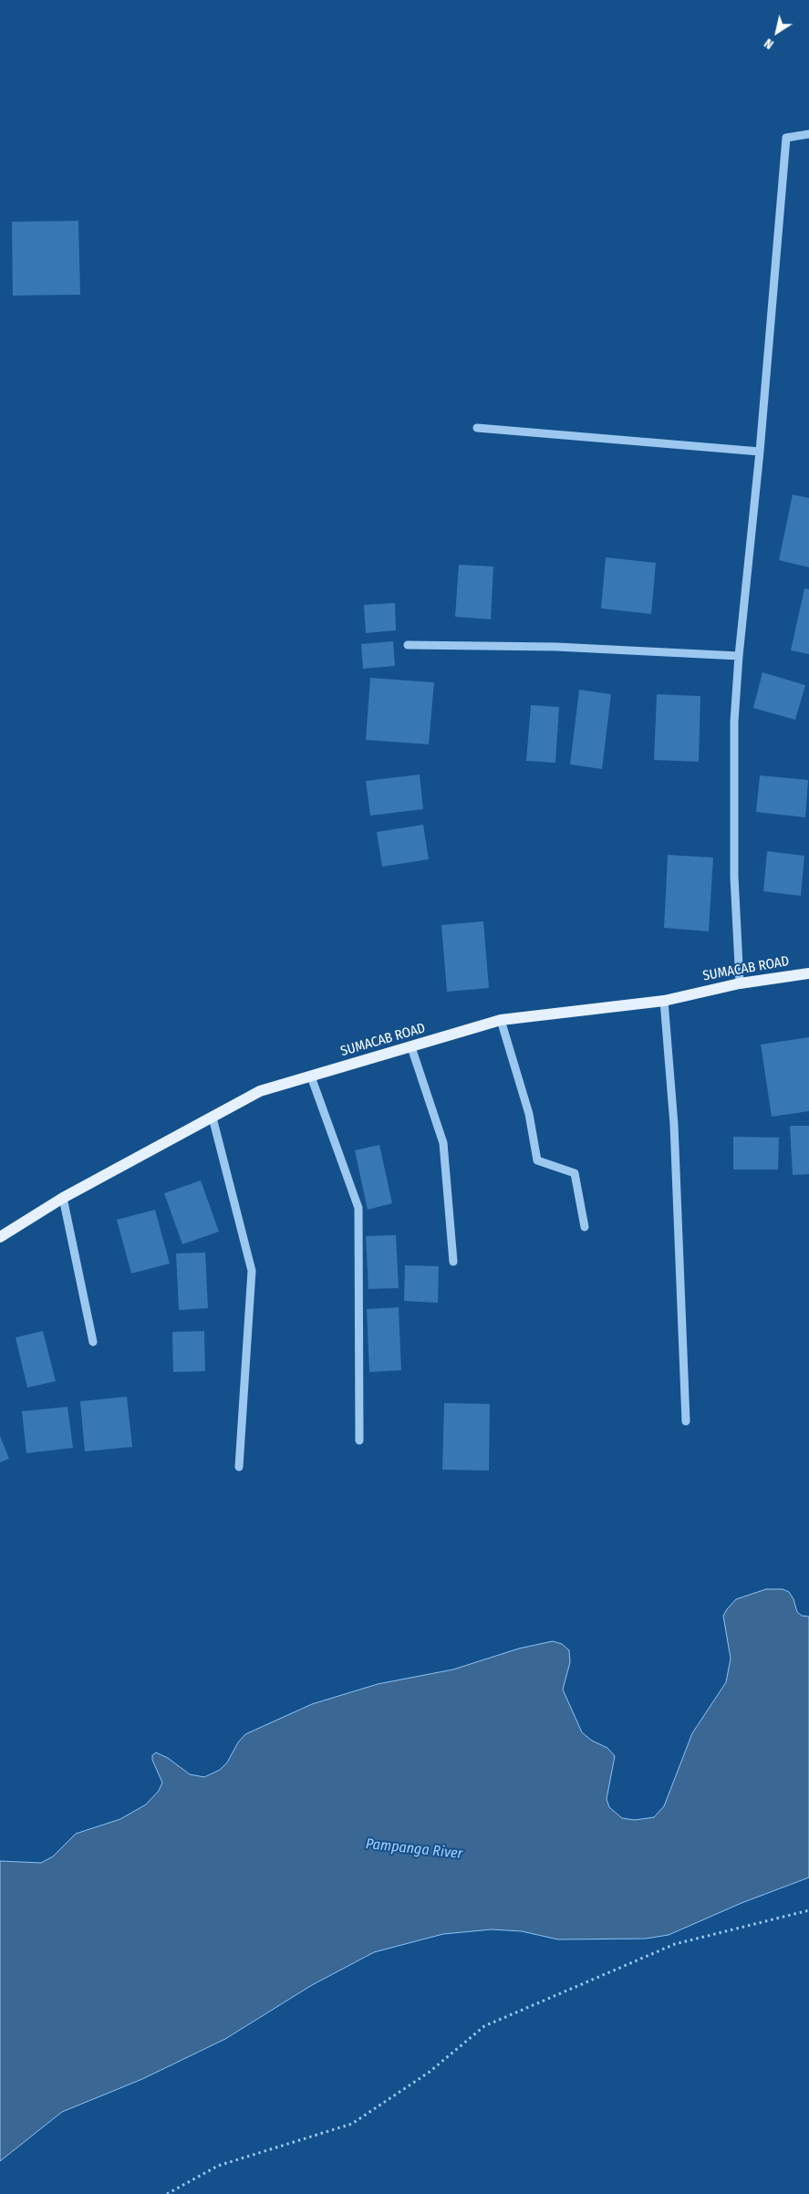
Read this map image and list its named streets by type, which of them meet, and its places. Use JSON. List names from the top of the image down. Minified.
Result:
{"streets":{"main road":["SUMACAB ROAD"]},"water":["Pampanga River"],"north":"bottom left"}
